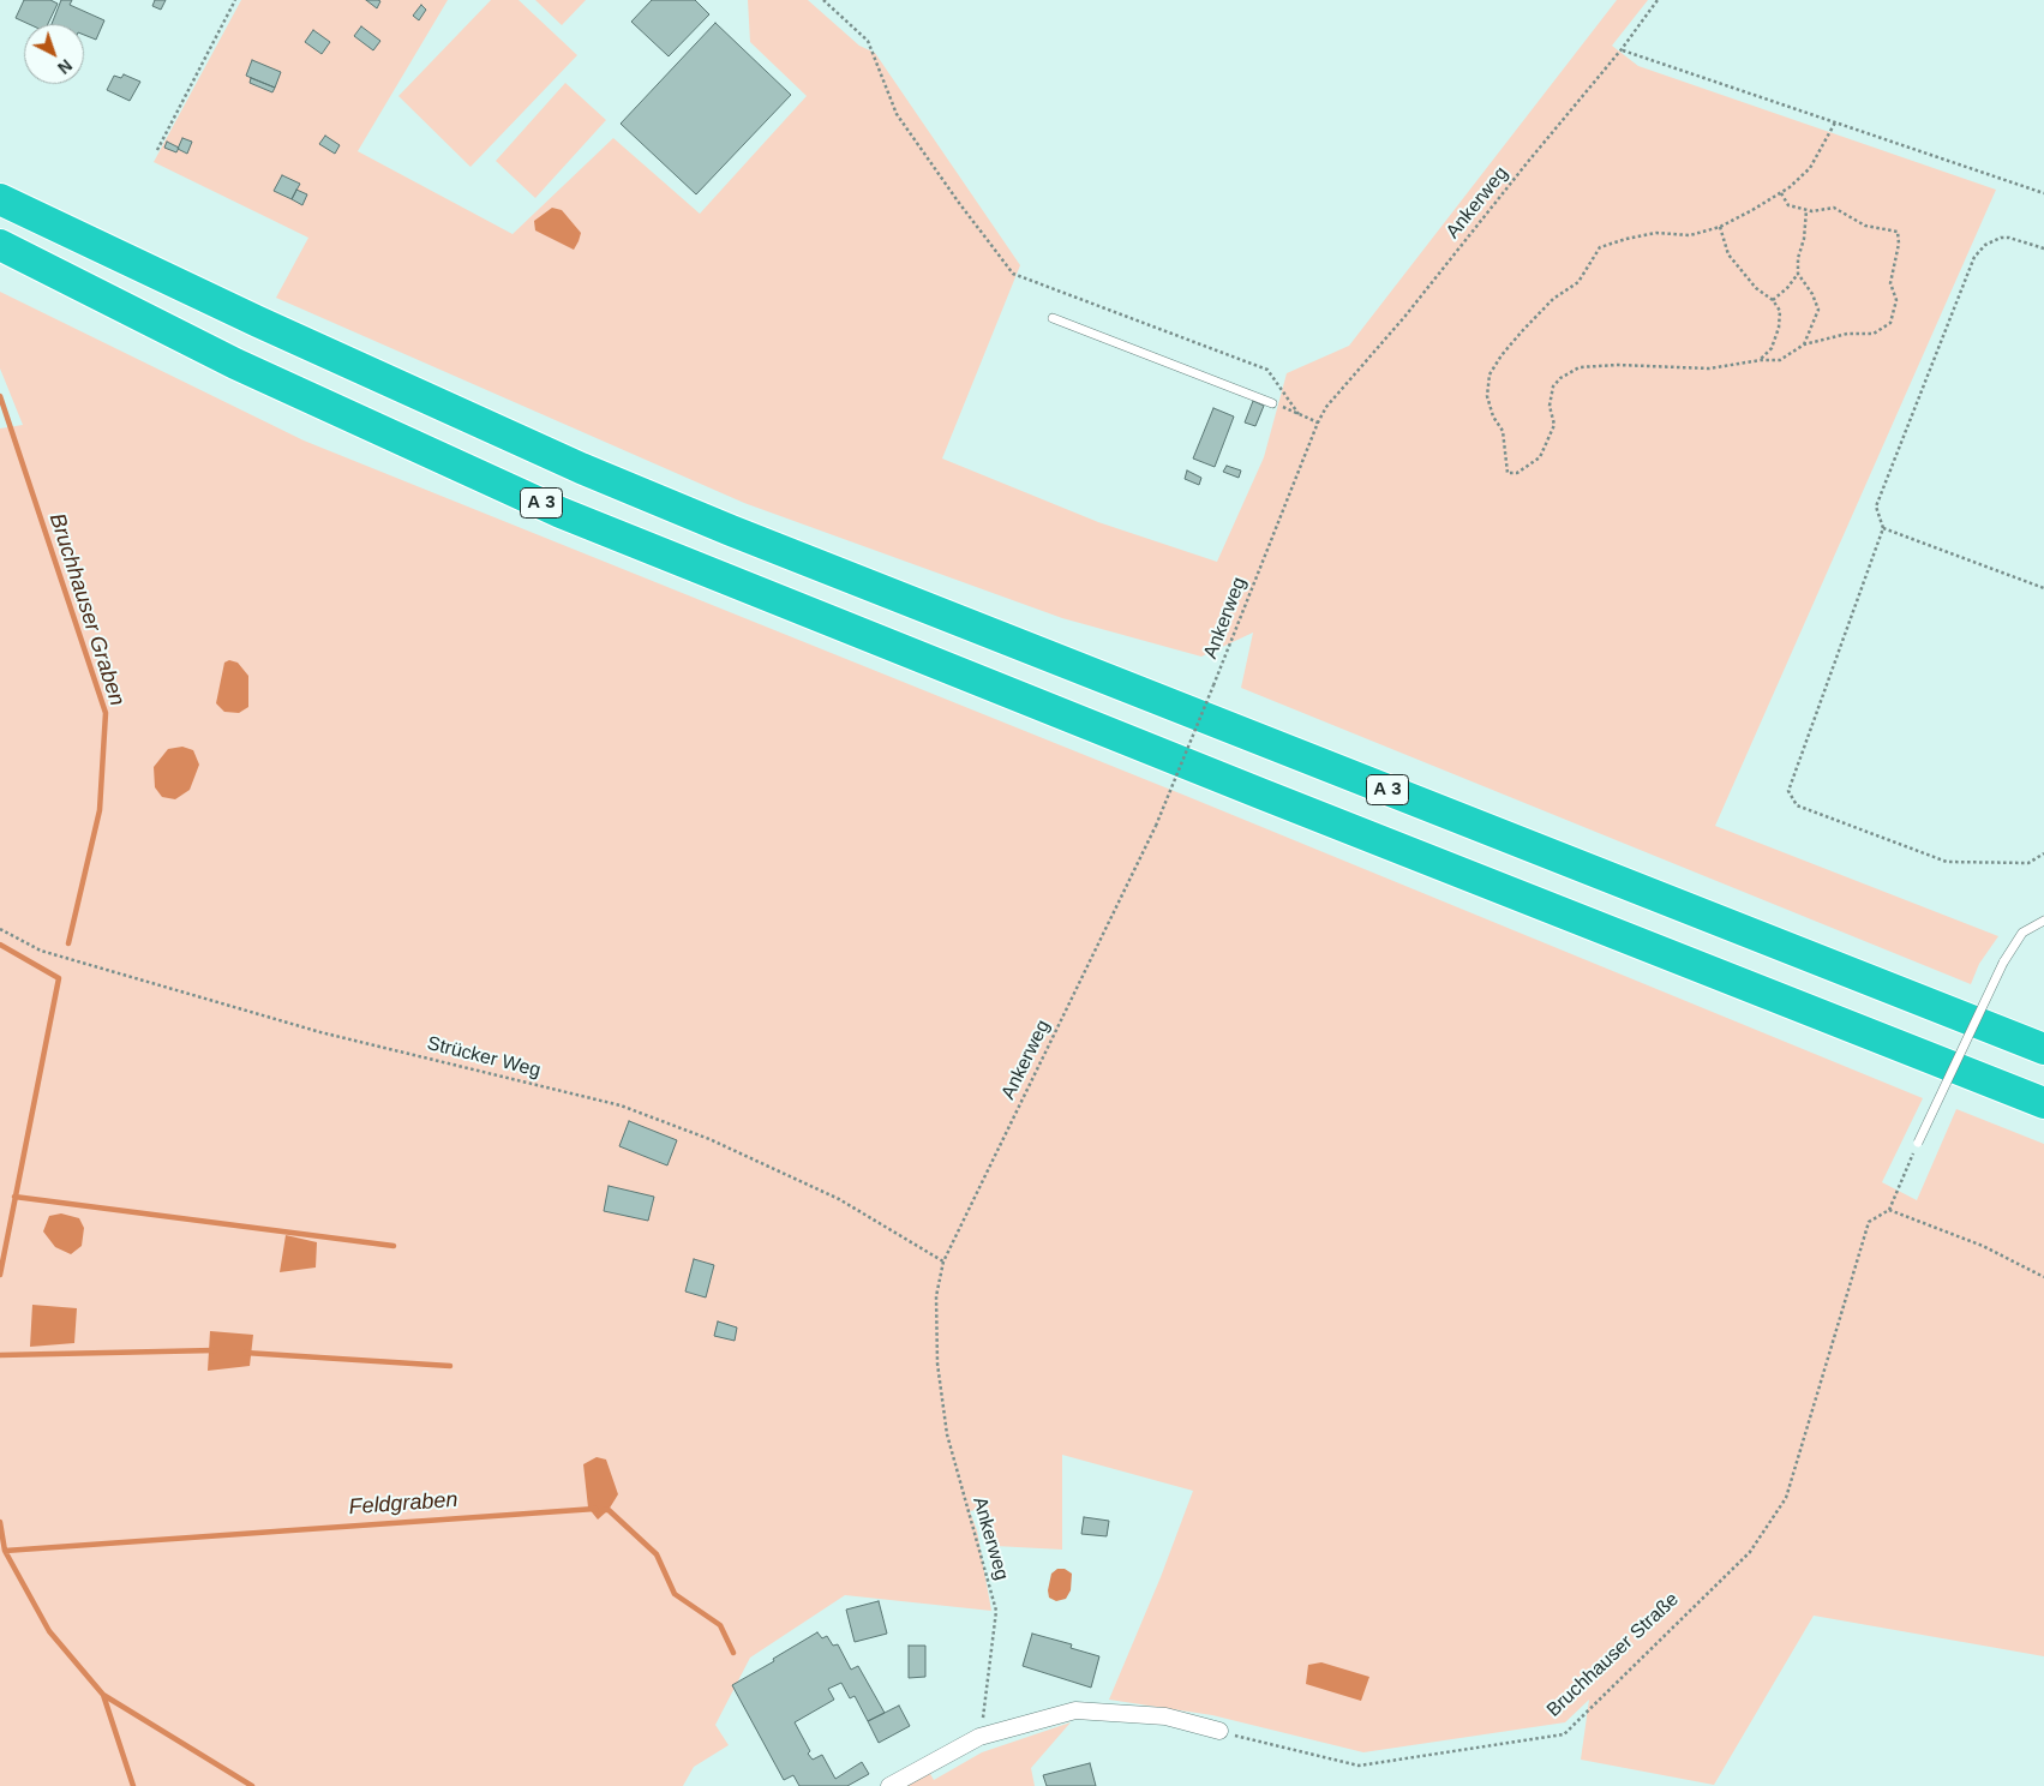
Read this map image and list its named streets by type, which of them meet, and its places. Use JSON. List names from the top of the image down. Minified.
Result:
{"streets":{"highway":["A 3"],"path":["Ankerweg","Strücker Weg","Bruchhauser Straße"]},"crossings":[["Ankerweg","Strücker Weg"]],"water":["Bruchhauser Graben","Feldgraben"],"north":"bottom right"}
